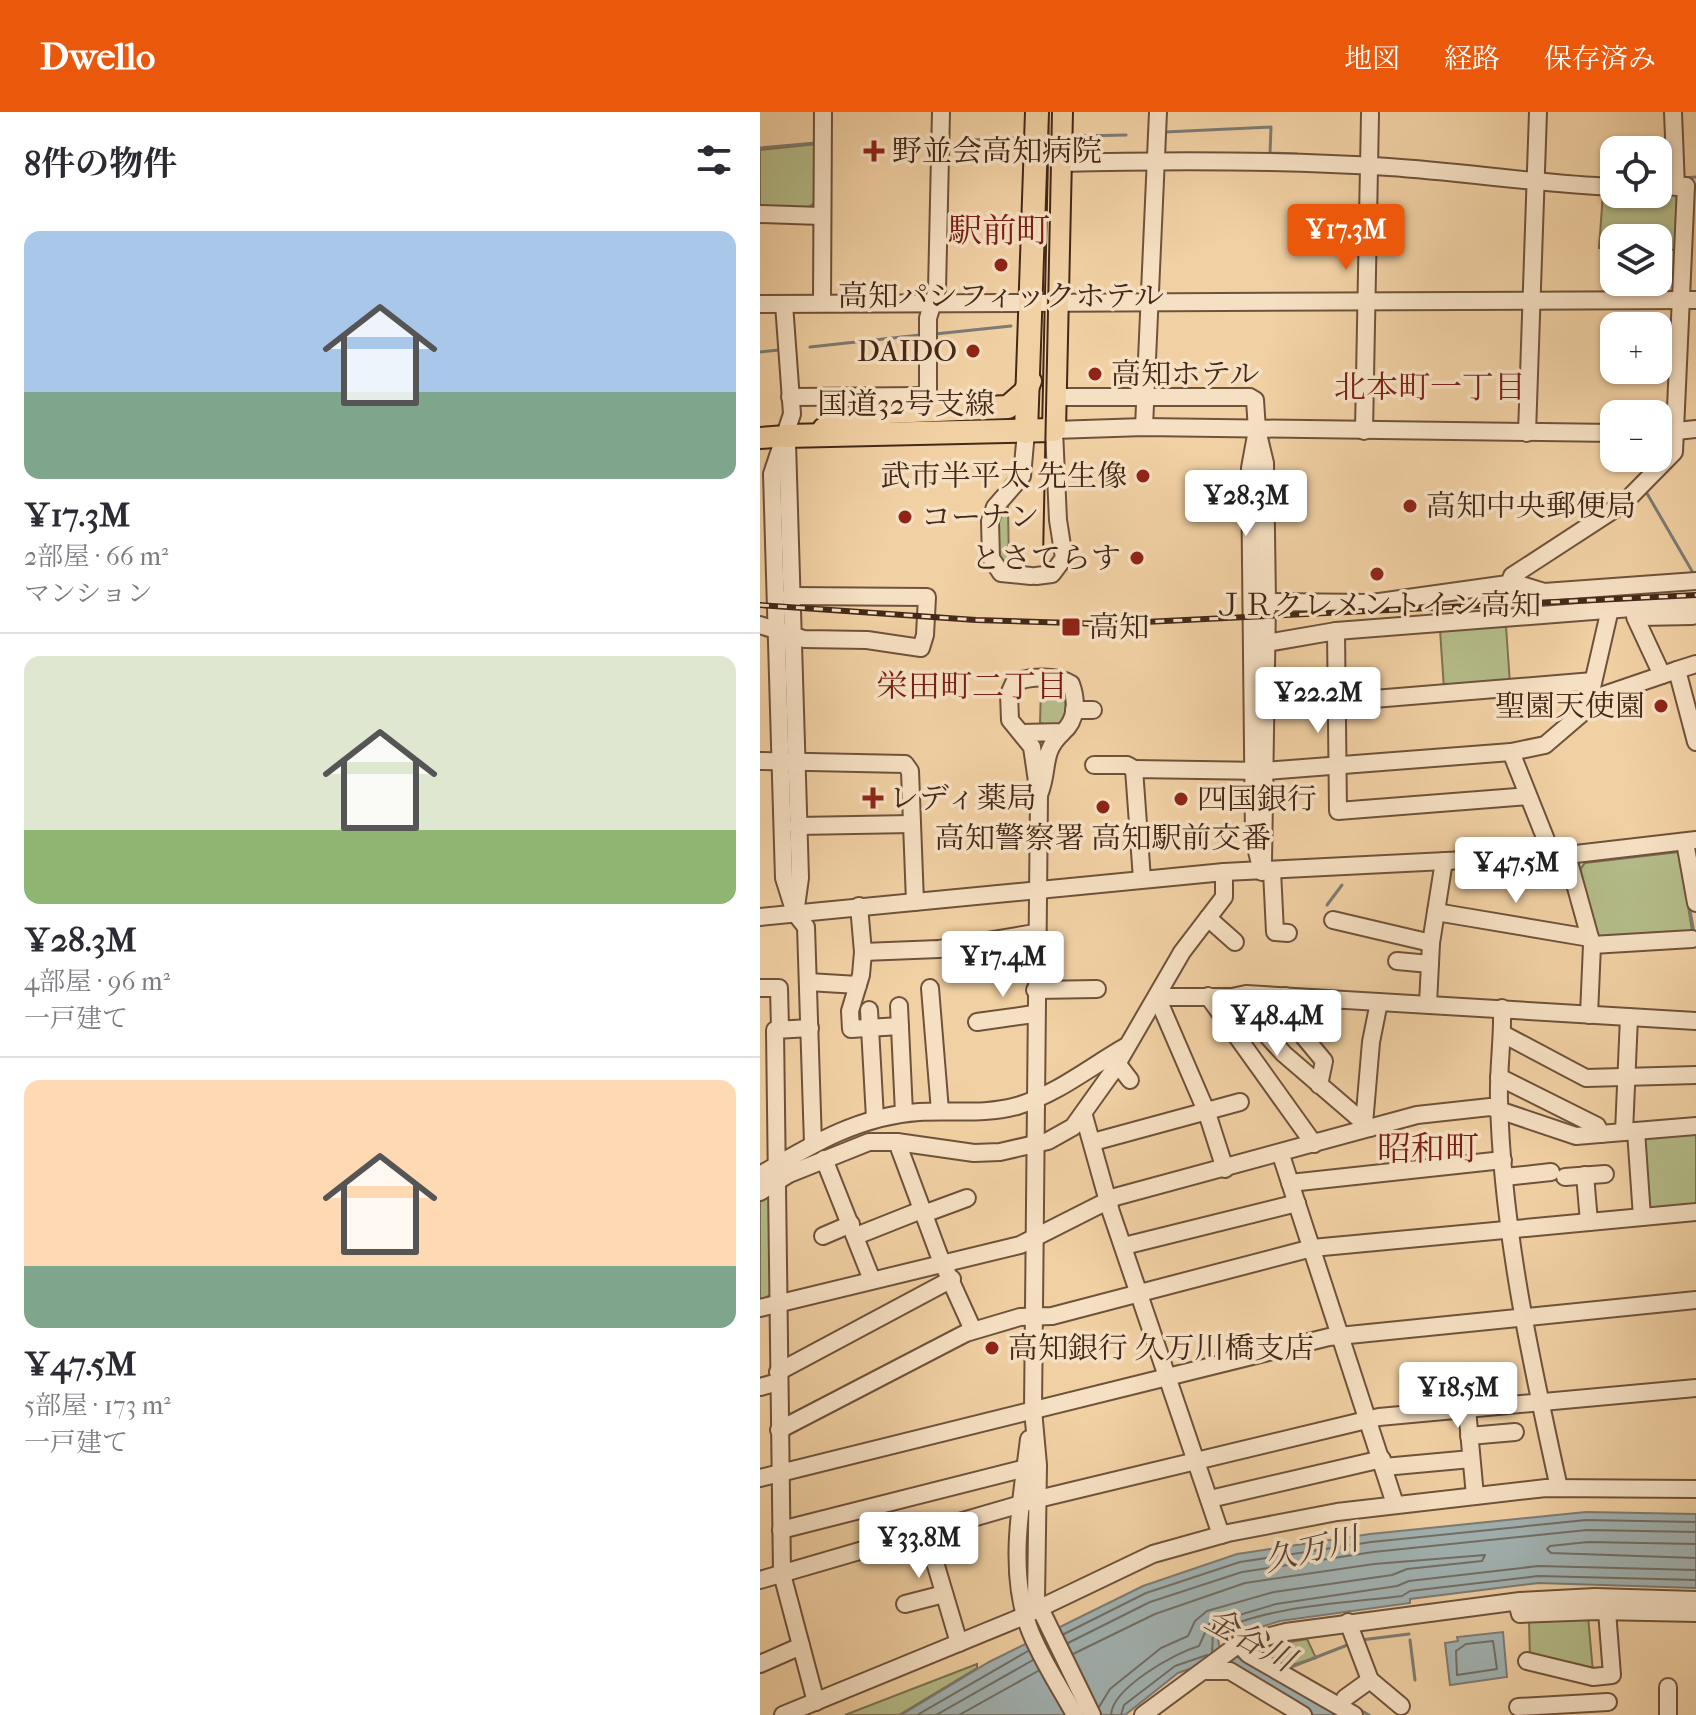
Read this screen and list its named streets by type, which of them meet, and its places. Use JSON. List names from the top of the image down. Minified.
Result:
{"streets":{"highway":["国道32号支線"]},"districts":["駅前町","北本町一丁目","栄田町二丁目","昭和町"],"water":["久万川","金谷川"],"places":{"health":["野並会高知病院","レディ薬局"],"other":["高知パシフィックホテル","DAIDO","高知ホテル","武市半平太 先生像","高知中央郵便局","コーナン","とさてらす","ＪＲクレメントイン高知","聖園天使園","四国銀行","高知警察署 高知駅前交番","高知銀行 久万川橋支店"],"transit":["高知"]},"page":{"header":"Dwello","nav":["地図","経路","保存済み"],"heading":"8件の物件","map_buttons":["+","−"],"price":["¥17.3M","¥28.3M","¥22.2M","¥47.5M","¥17.4M","¥48.4M","¥18.5M","¥33.8M"],"list":[{"name":"¥17.3M","note":"2部屋 · 66 m² · マンション"},{"name":"¥28.3M","note":"4部屋 · 96 m² · 一戸建て"},{"name":"¥47.5M","note":"5部屋 · 173 m² · 一戸建て"}]}}
